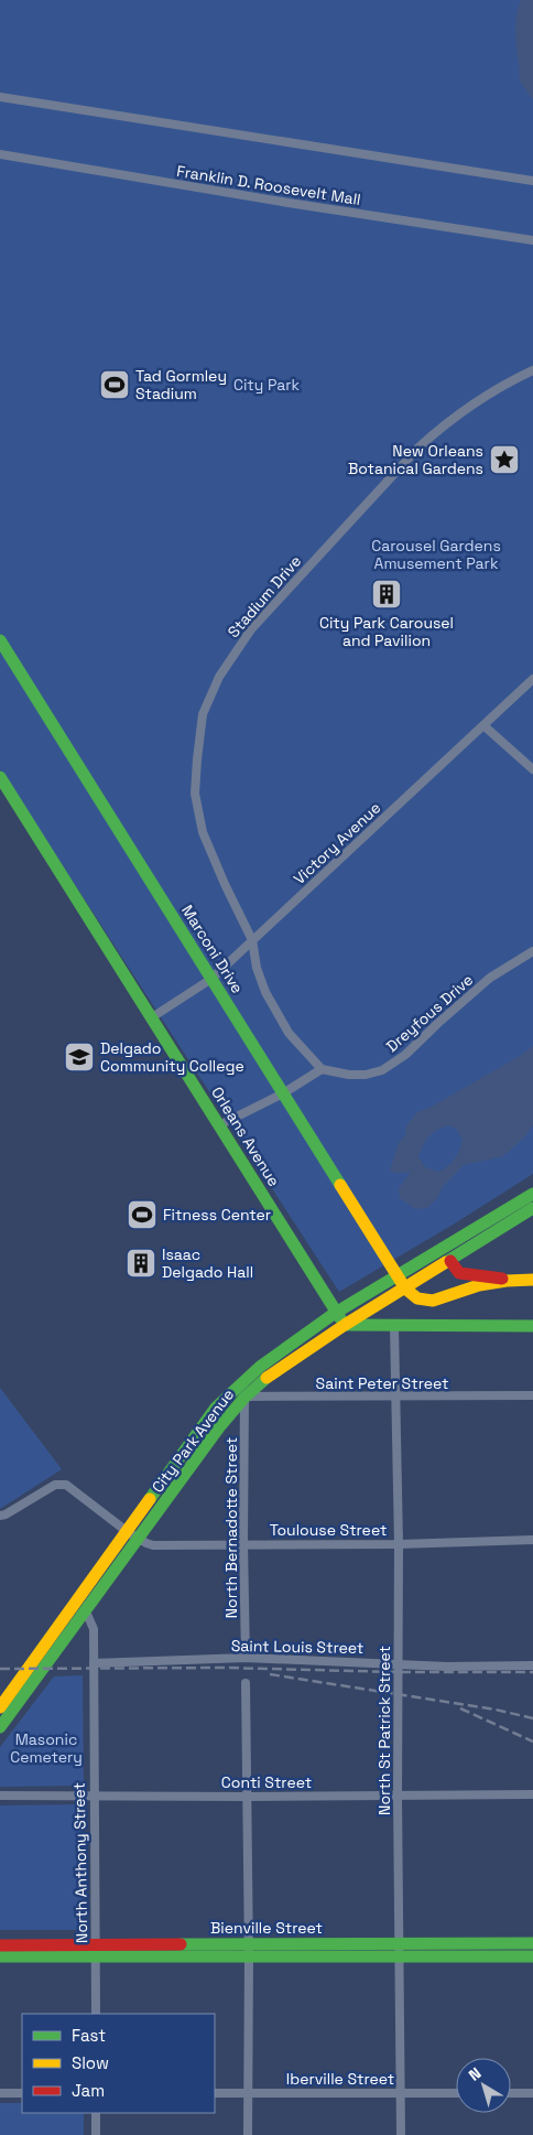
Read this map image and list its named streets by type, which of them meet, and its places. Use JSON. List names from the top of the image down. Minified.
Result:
{"streets":{"street":["Franklin D. Roosevelt Mall","Stadium Drive","Victory Avenue","Marconi Drive","Dreyfous Drive","Orleans Avenue","Saint Peter Street","City Park Avenue","North Bernadotte Street","Toulouse Street","Saint Louis Street","North St Patrick Street","Conti Street","North Anthony Street","Bienville Street","Iberville Street"]},"crossings":[["Stadium Drive","Victory Avenue"],["Stadium Drive","Dreyfous Drive"],["Victory Avenue","Marconi Drive"],["Victory Avenue","Orleans Avenue"],["Marconi Drive","City Park Avenue"],["Orleans Avenue","City Park Avenue"],["Saint Peter Street","City Park Avenue"],["Saint Peter Street","North Bernadotte Street"],["Saint Peter Street","North St Patrick Street"],["City Park Avenue","North Bernadotte Street"],["City Park Avenue","Toulouse Street"],["City Park Avenue","North Anthony Street"],["North Bernadotte Street","Toulouse Street"],["North Bernadotte Street","Saint Louis Street"],["Toulouse Street","North St Patrick Street"],["Saint Louis Street","North St Patrick Street"],["Saint Louis Street","North Anthony Street"],["North St Patrick Street","Conti Street"],["North St Patrick Street","Bienville Street"],["North St Patrick Street","Iberville Street"],["Conti Street","North Anthony Street"],["North Anthony Street","Bienville Street"]],"parks":["City Park","Carousel Gardens Amusement Park","Masonic Cemetery"],"places":{"sports":["Tad Gormley Stadium","Fitness Center"],"place":["New Orleans Botanical Gardens"],"building":["City Park Carousel and Pavilion","Isaac Delgado Hall"],"school or university":["Delgado Community College"]},"legend":["Fast","Slow","Jam"],"north":"top left"}
